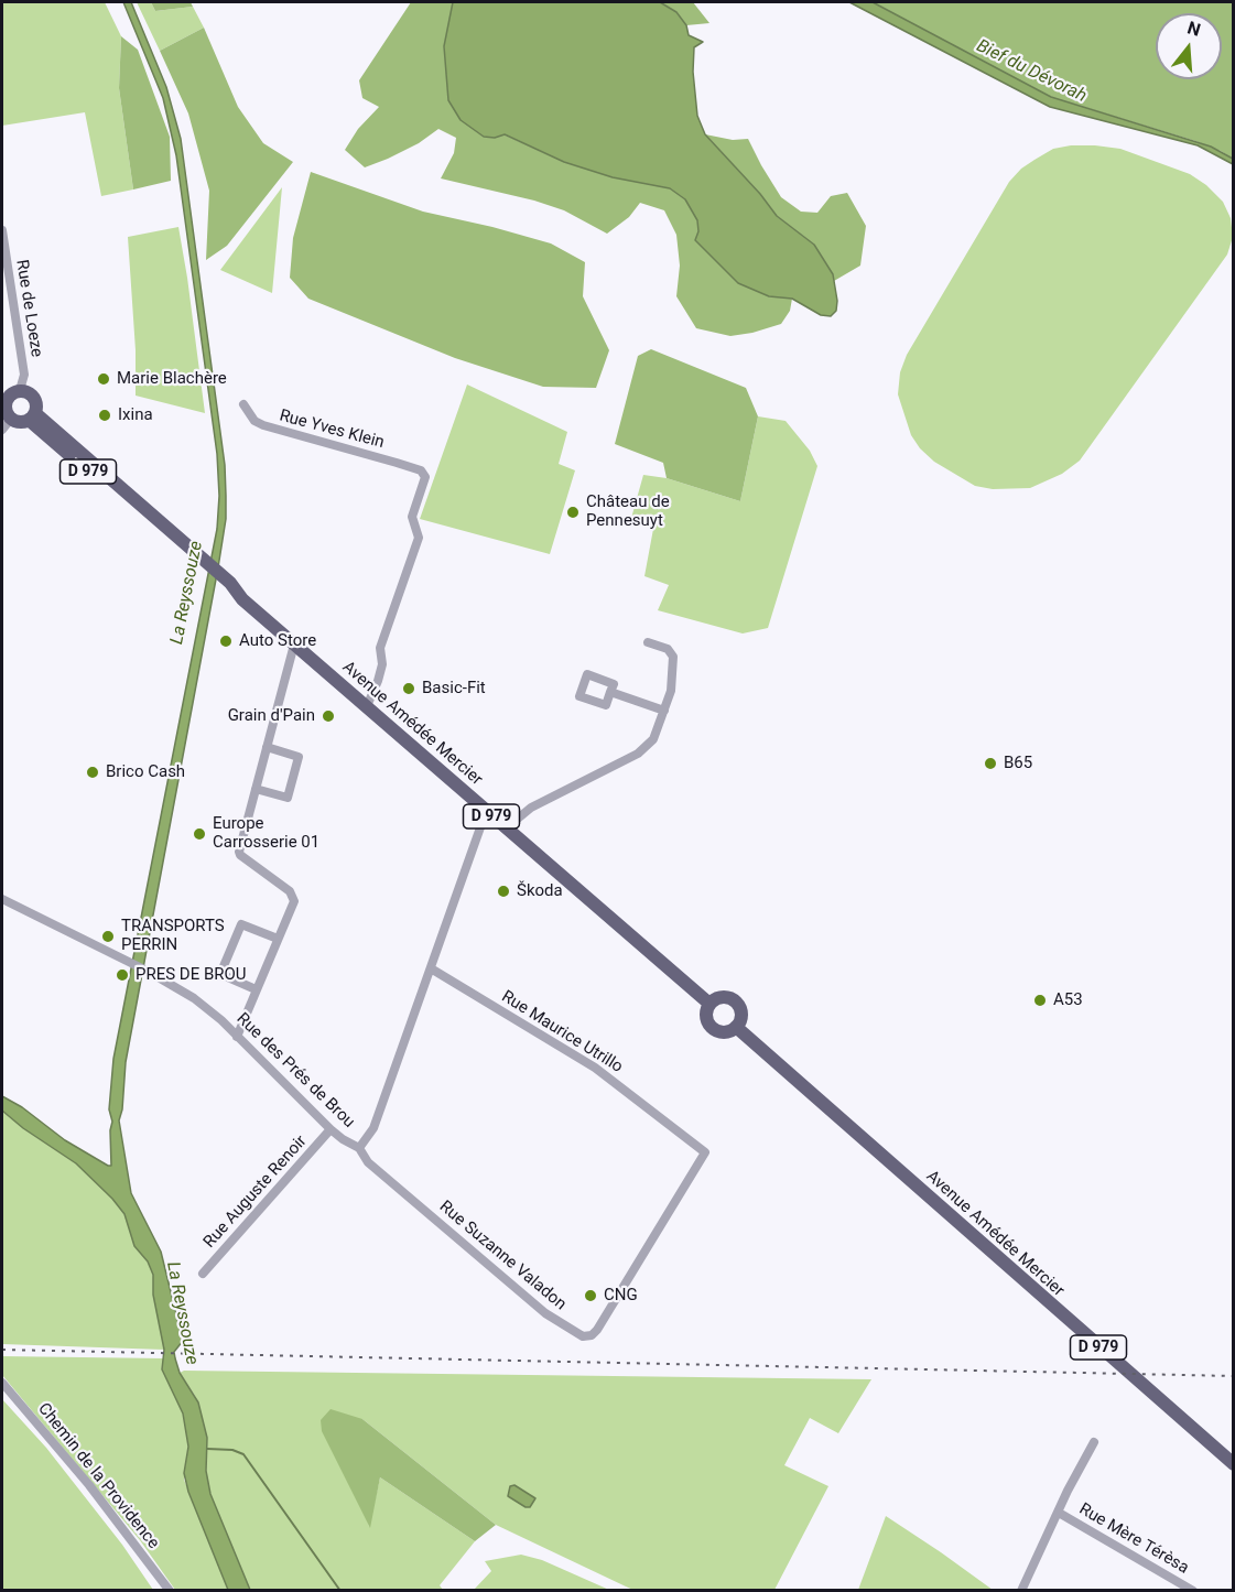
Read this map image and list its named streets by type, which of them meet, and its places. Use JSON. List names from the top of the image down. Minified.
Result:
{"streets":{"main road":["D 979","Avenue Amédée Mercier"],"street":["Rue de Loeze","Rue Yves Klein","Rue Maurice Utrillo","Rue des Prés de Brou","Rue Auguste Renoir","Rue Suzanne Valadon","Chemin de la Providence","Rue Mère Térèsa"]},"crossings":[["Rue de Loeze","Avenue Amédée Mercier"],["Rue Yves Klein","Avenue Amédée Mercier"],["Avenue Amédée Mercier","Rue des Prés de Brou"],["Rue Maurice Utrillo","Rue des Prés de Brou"],["Rue Maurice Utrillo","Rue Suzanne Valadon"],["Rue des Prés de Brou","Rue Auguste Renoir"],["Rue des Prés de Brou","Rue Suzanne Valadon"]],"water":["Bief du Dévorah","La Reyssouze"],"places":["Marie Blachère","Ixina","Château de Pennesuyt","Auto Store","Basic-Fit","Grain d'Pain","B65","Brico Cash","Europe Carrosserie 01","Škoda","TRANSPORTS PERRIN","PRES DE BROU","A53","CNG"],"north":"top"}
